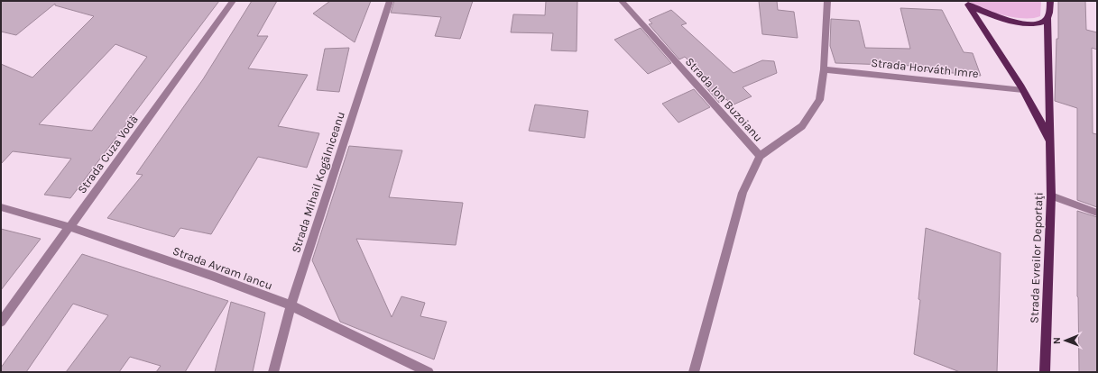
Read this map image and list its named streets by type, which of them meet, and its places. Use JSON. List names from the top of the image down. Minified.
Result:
{"streets":{"main road":["Strada Evreilor Deportaţi"],"street":["Strada Horváth Imre","Strada Ion Buzoianu","Strada Cuza Vodă","Strada Mihail Kogălniceanu","Strada Avram Iancu"]},"crossings":[["Strada Horváth Imre","Strada Evreilor Deportaţi"],["Strada Cuza Vodă","Strada Avram Iancu"],["Strada Mihail Kogălniceanu","Strada Avram Iancu"]],"north":"left"}
